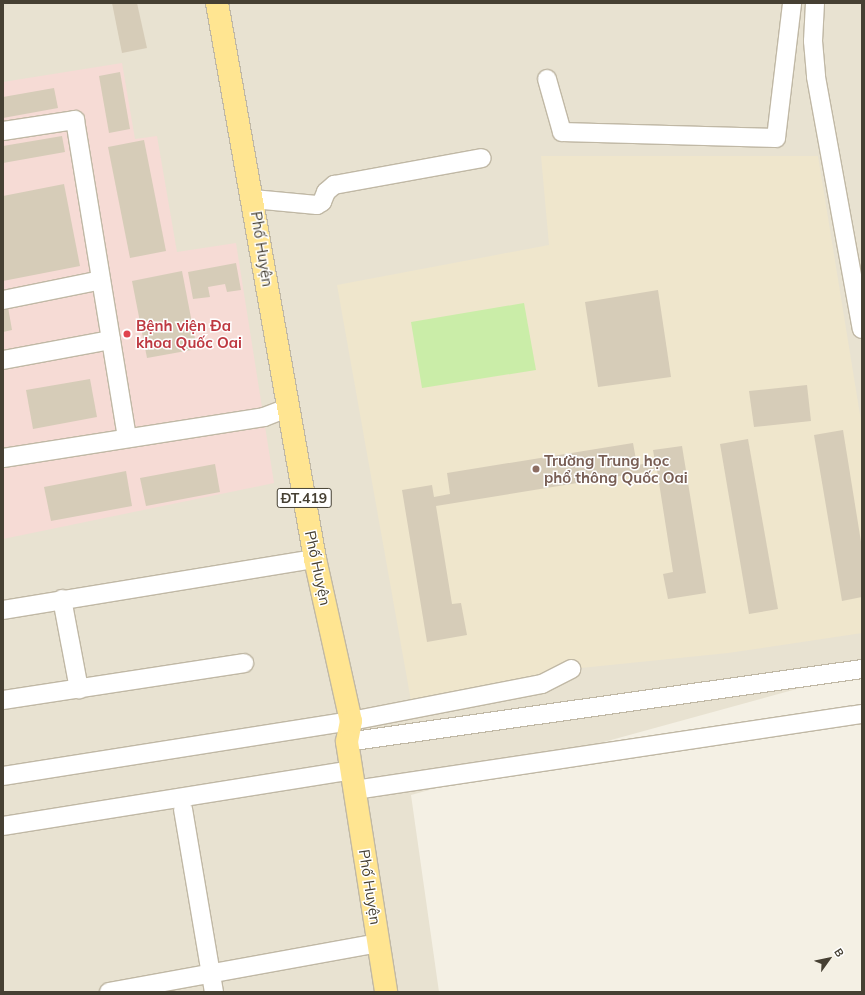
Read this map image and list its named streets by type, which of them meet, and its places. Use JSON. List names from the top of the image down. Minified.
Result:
{"streets":{"main road":["Phố Huyện","ĐT.419"]},"places":["Bệnh viện Đa khoa Quốc Oai","Trường Trung học phổ thông Quốc Oai"],"north":"top right"}
